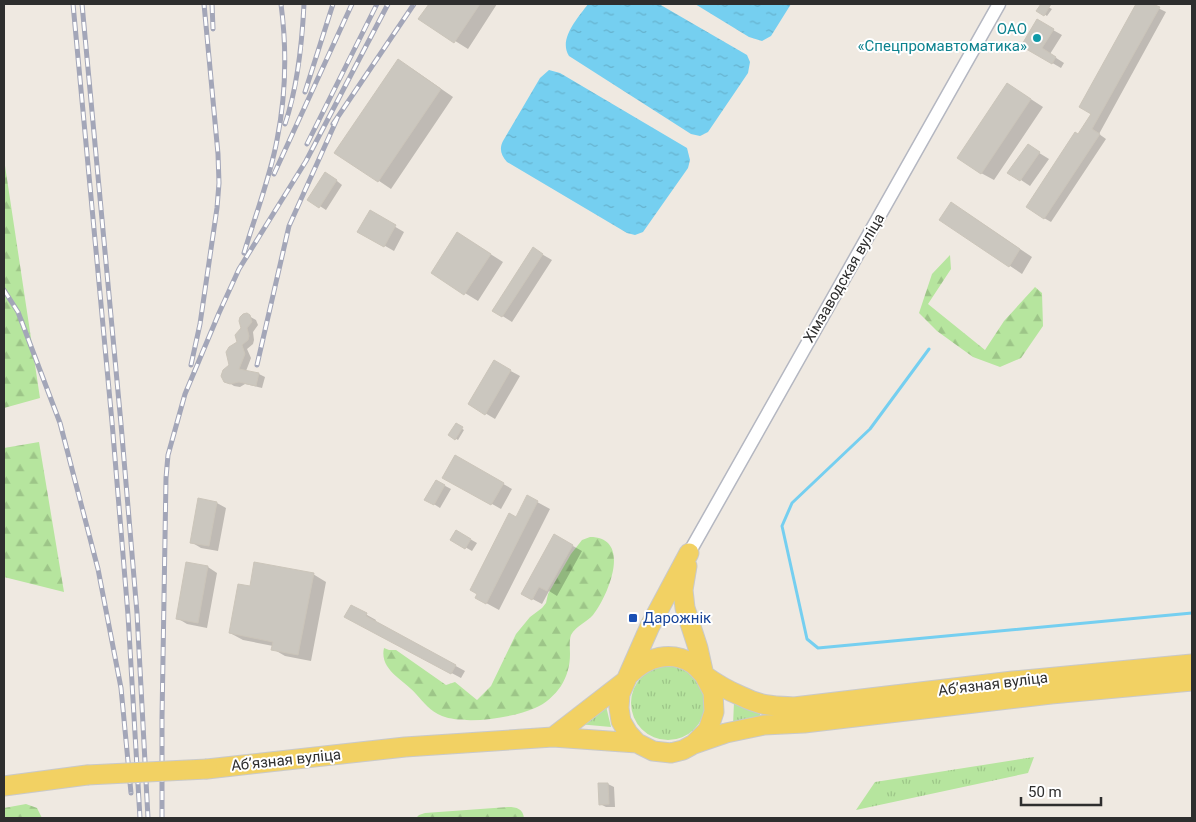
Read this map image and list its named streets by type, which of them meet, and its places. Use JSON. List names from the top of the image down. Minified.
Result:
{"streets":{"main road":["Абʼязная вуліца"],"street":["Хімзаводская вуліца"]},"places":{"other":["ОАО «Спецпромавтоматика»"],"transit":["Дарожнік"]},"scale_bar":"50 m"}
